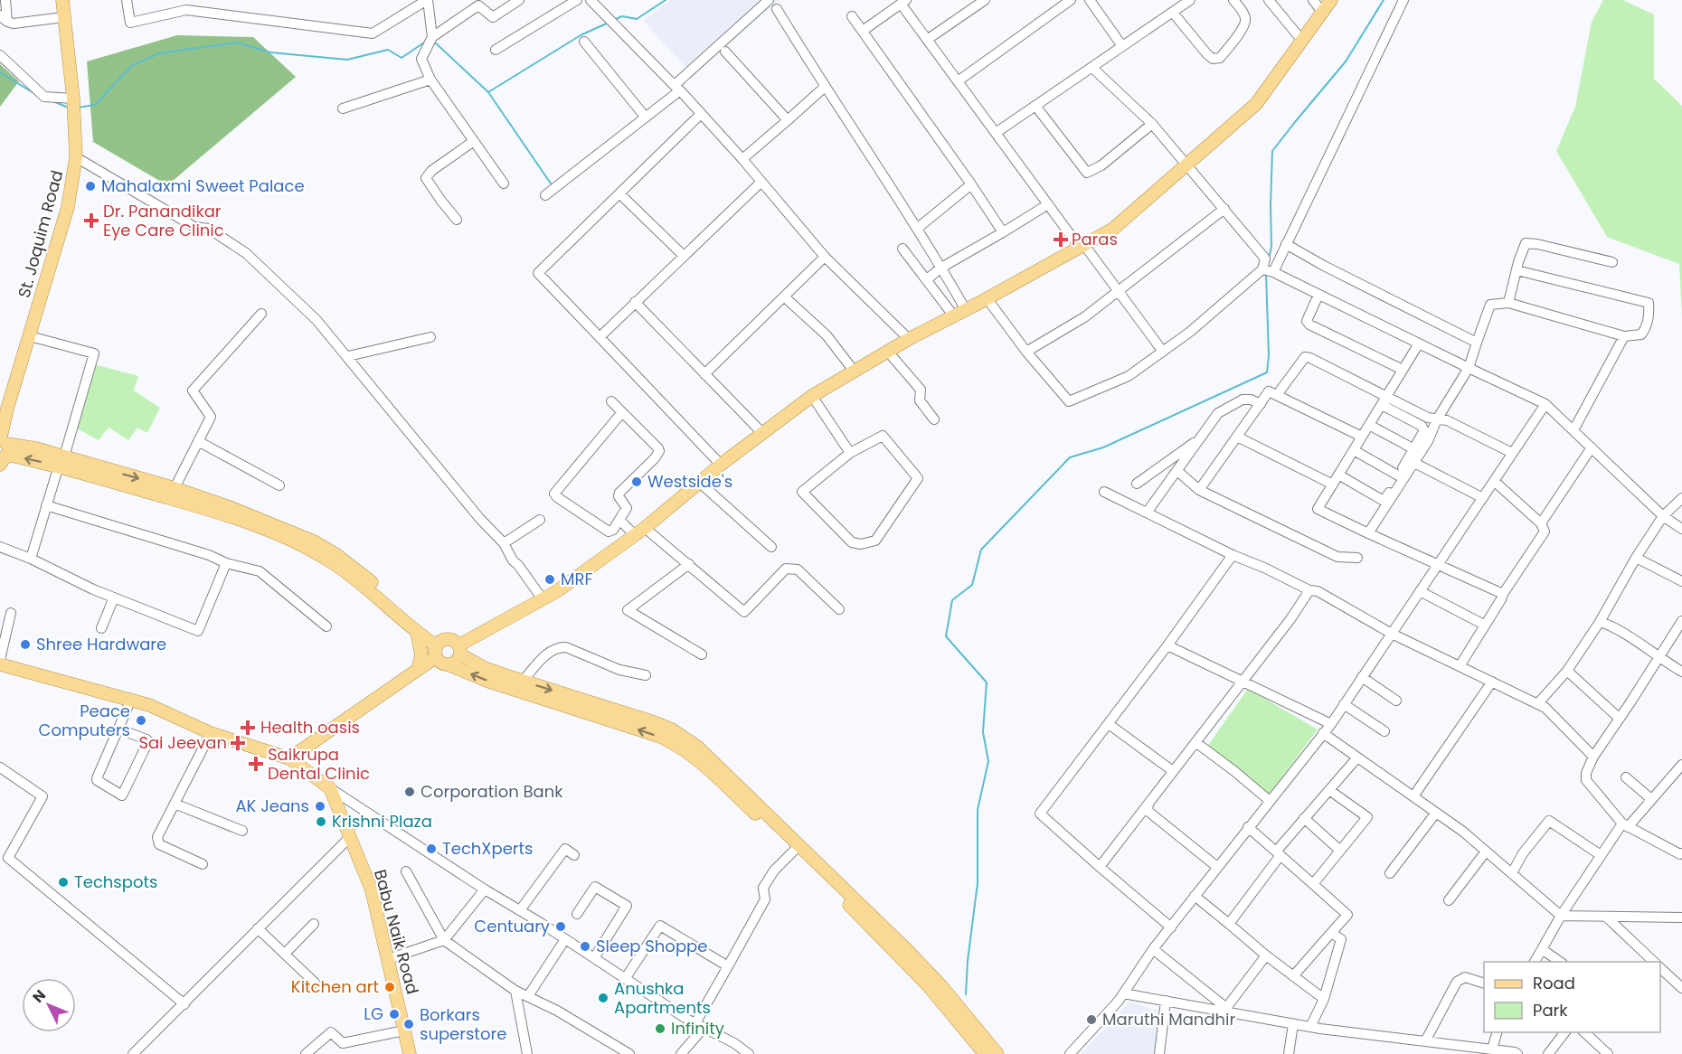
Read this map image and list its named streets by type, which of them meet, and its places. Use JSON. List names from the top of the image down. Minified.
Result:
{"streets":{"main road":["St. Joquim Road","Babu Naik Road"]},"places":{"other":["Mahalaxmi Sweet Palace","Westside's","MRF","Shree Hardware","Peace Computers","Corporation Bank","AK Jeans","Krishni Plaza","TechXperts","Techspots","Centuary","Sleep Shoppe","Kitchen art","Anushka Apartments","LG","Maruthi Mandhir","Borkars superstore","Infinity"],"health":["Dr. Panandikar Eye Care Clinic","Paras","Health oasis","Sai Jeevan","Saikrupa Dental Clinic"]},"legend":["Road","Park"],"north":"top left"}
